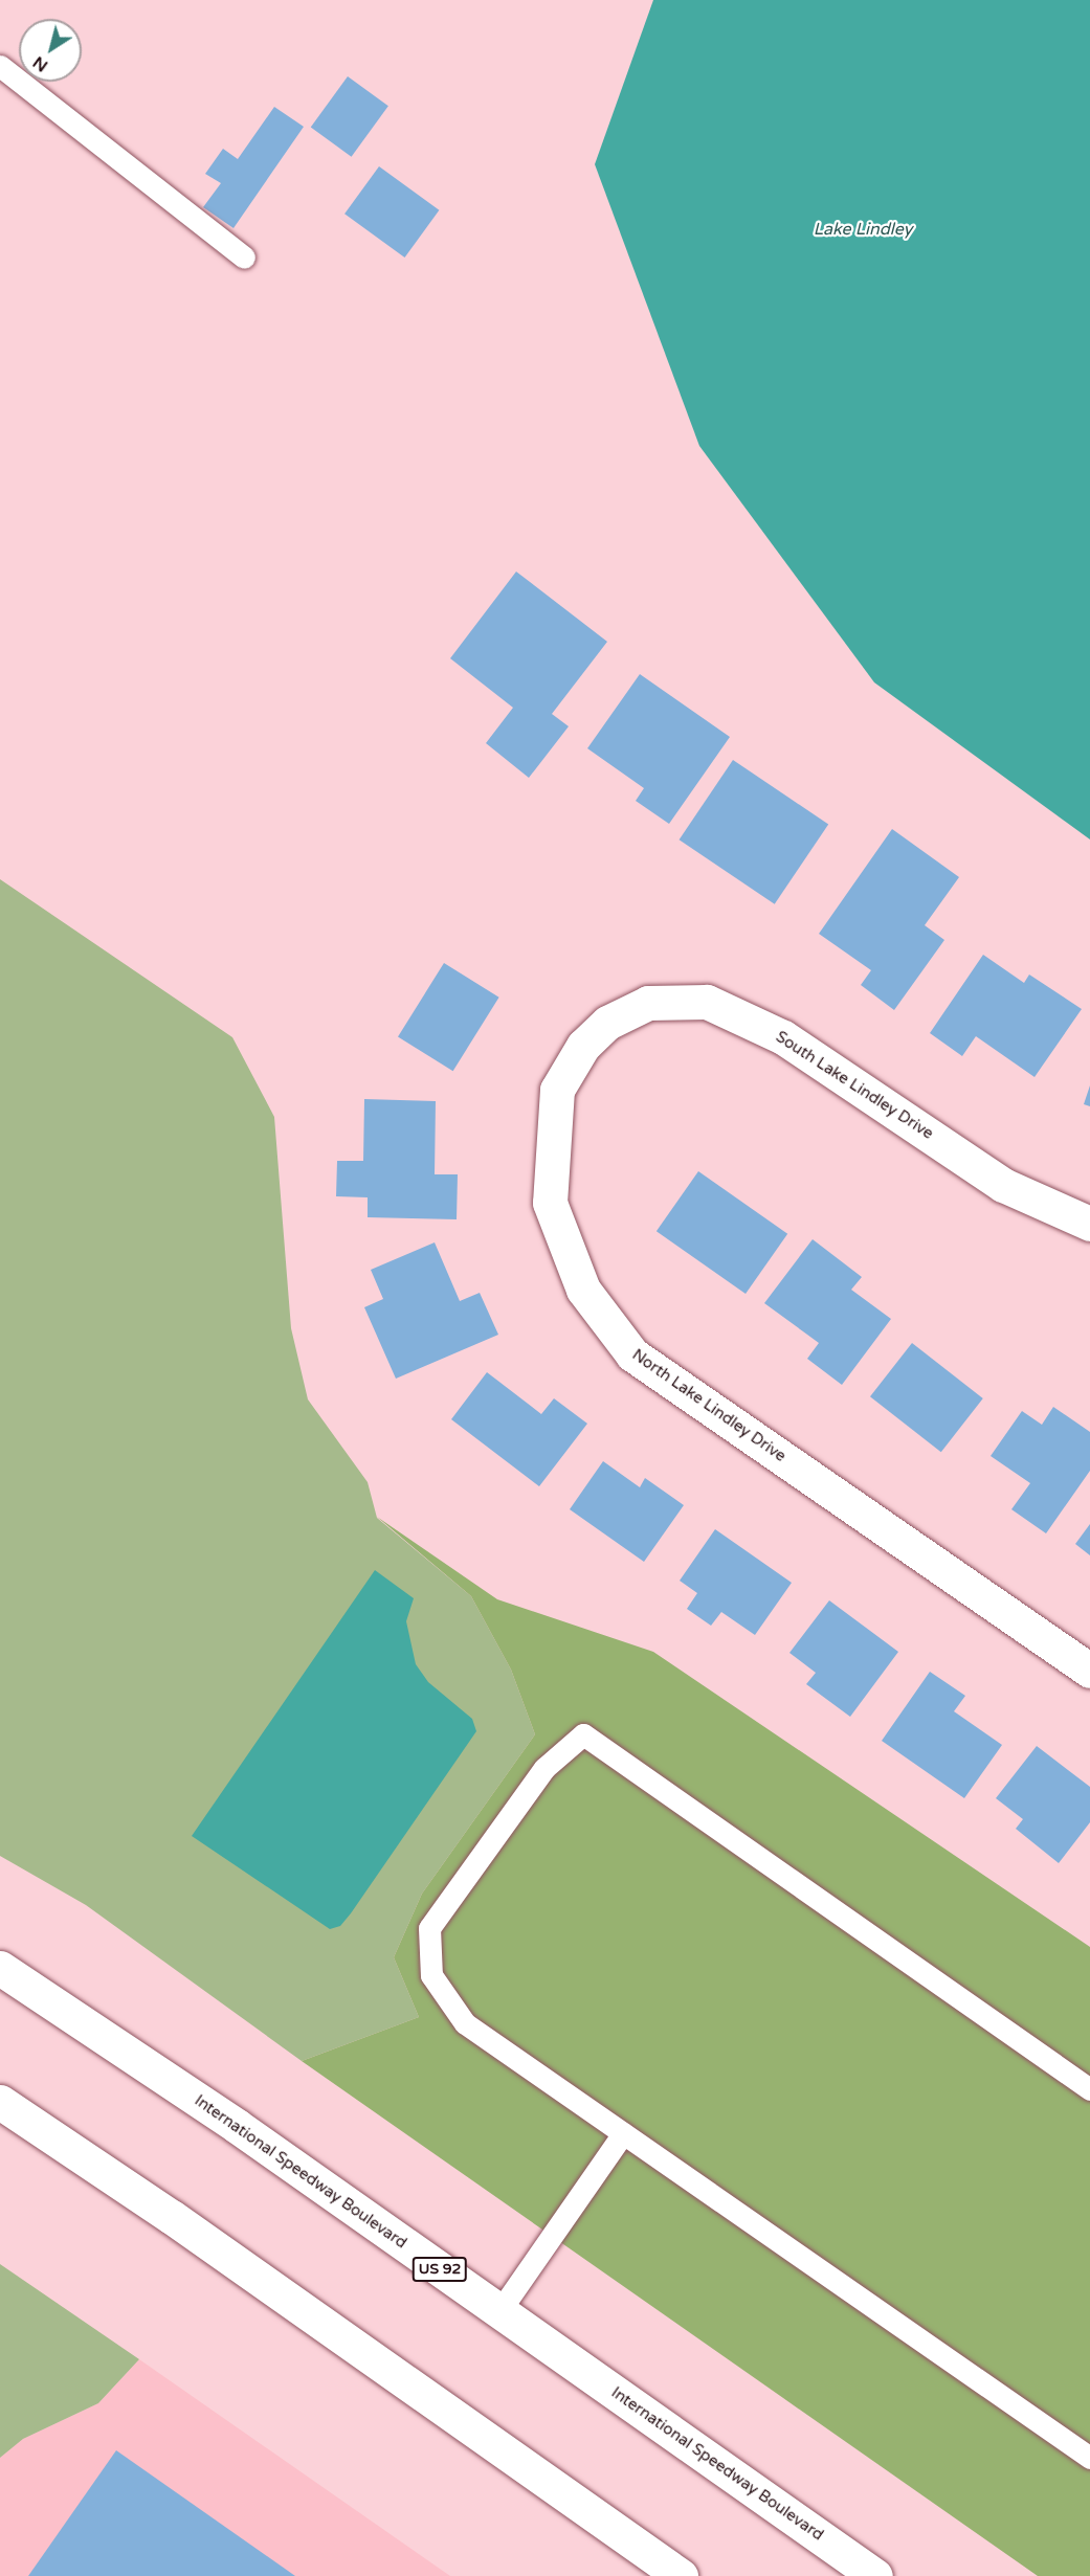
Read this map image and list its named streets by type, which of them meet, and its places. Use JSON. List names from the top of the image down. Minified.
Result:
{"streets":{"main road":["South Lake Lindley Drive","North Lake Lindley Drive","International Speedway Boulevard","US 92"]},"crossings":[["South Lake Lindley Drive","North Lake Lindley Drive"]],"water":["Lake Lindley"],"north":"bottom left"}
